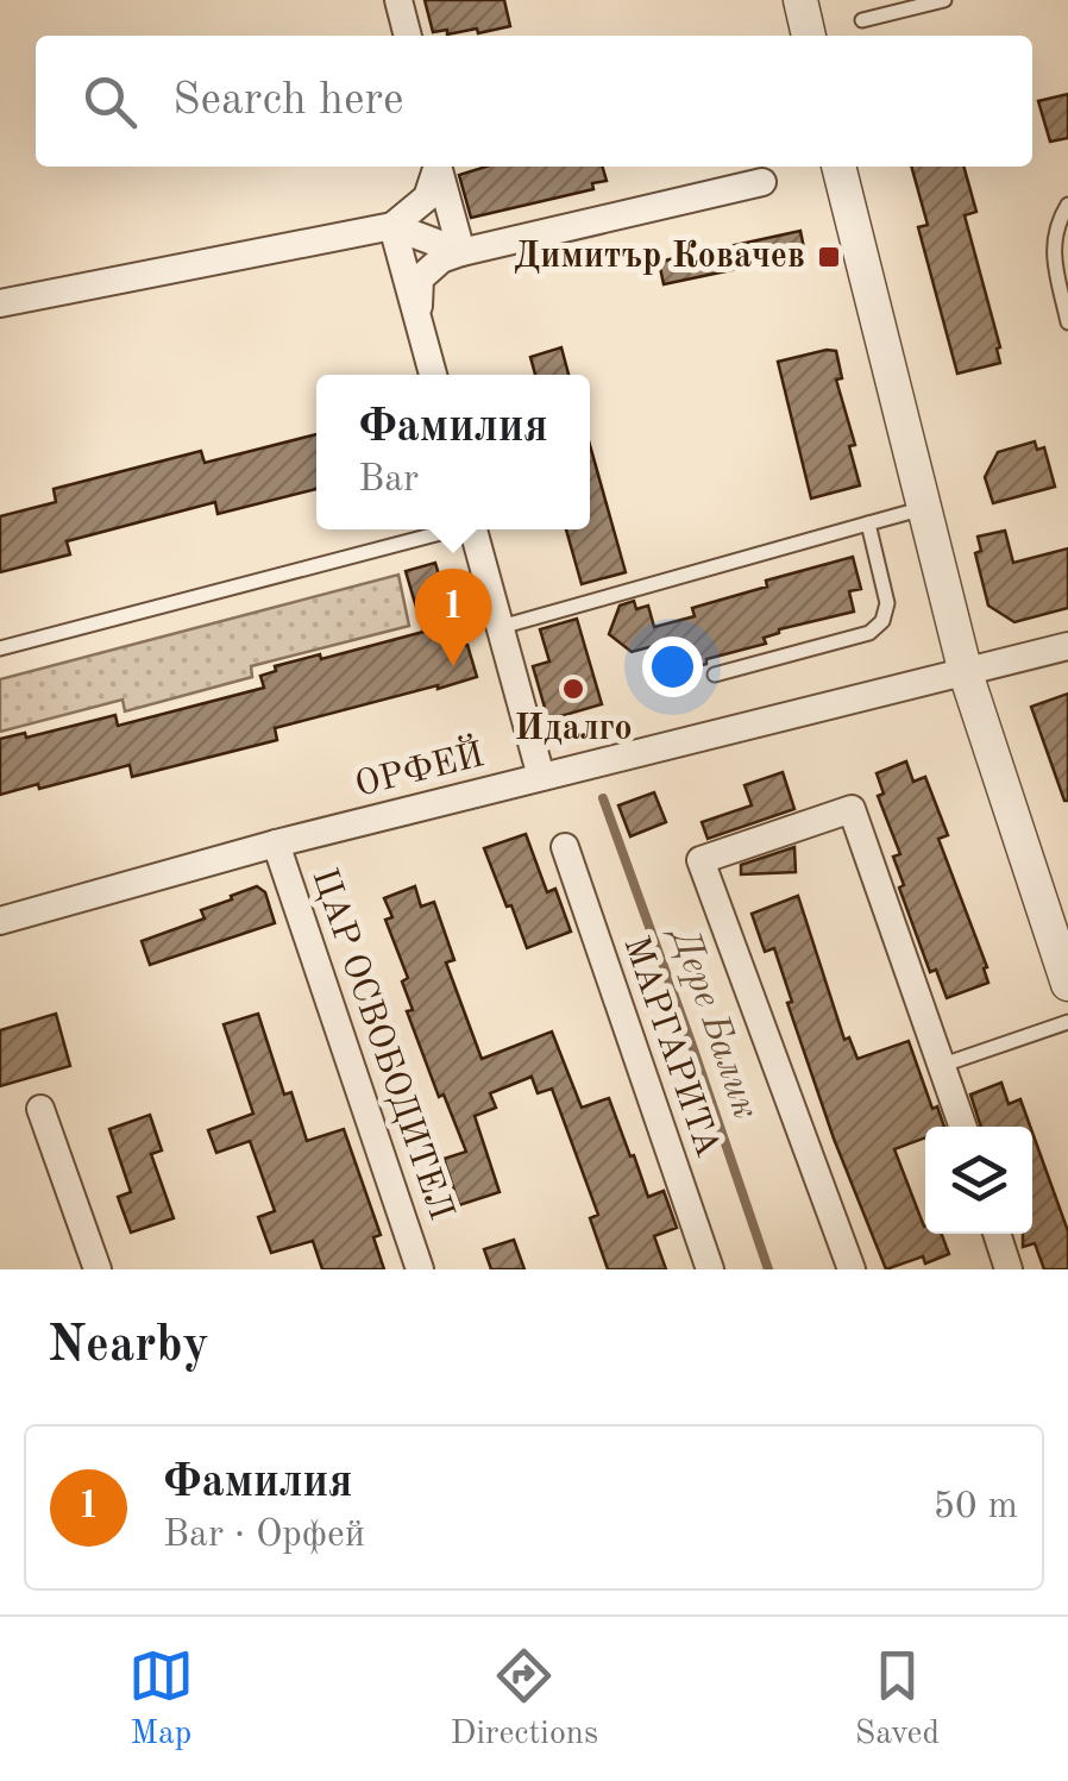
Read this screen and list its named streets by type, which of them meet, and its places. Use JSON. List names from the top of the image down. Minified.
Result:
{"streets":{"street":["ОРФЕЙ","ЦАР ОСВОБОДИТЕЛ","МАРГАРИТА"]},"crossings":[["ОРФЕЙ","ЦАР ОСВОБОДИТЕЛ"]],"water":["Дере Балик"],"places":{"transit":["Димитър Ковачев"],"other":["Идалго"]},"page":{"search":"Search here","popup":["Фамилия","Bar"],"pins":"1","heading":"Nearby","list":[{"mark":"1","name":"Фамилия","note":"Bar · Орфей","value":"50 m"}],"nav":["Map","Directions","Saved"]}}
